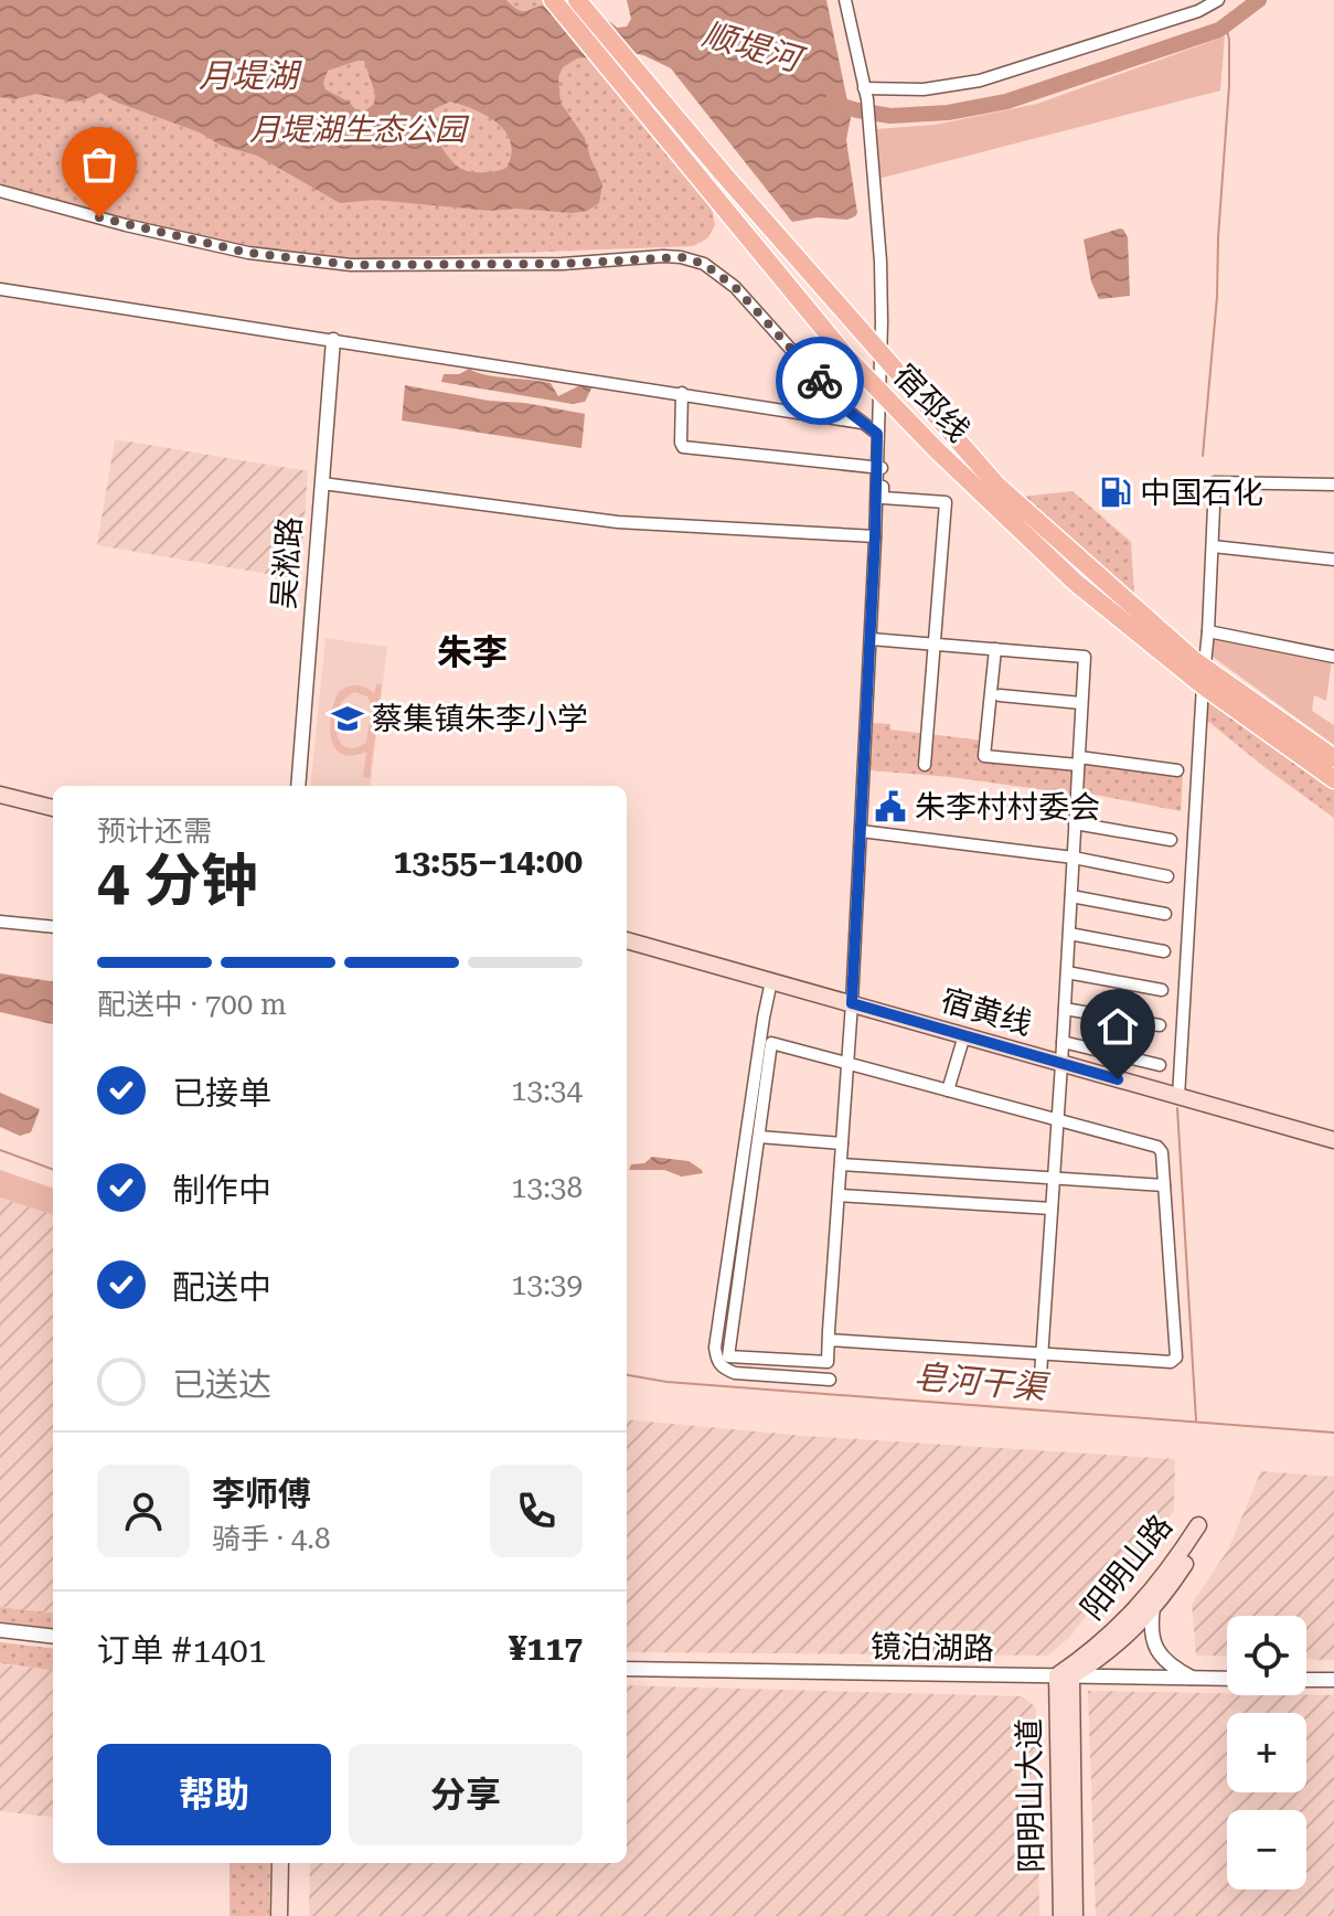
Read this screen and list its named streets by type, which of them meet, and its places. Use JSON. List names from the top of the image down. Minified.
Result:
{"streets":{"main road":["宿邳线","宿黄线","阳明山路","阳明山大道"],"street":["吴淞路","镜泊湖路"]},"crossings":[["阳明山路","镜泊湖路"],["阳明山路","阳明山大道"],["镜泊湖路","阳明山大道"]],"districts":["朱李"],"water":["顺堤河","月堤湖","皂河干渠"],"parks":["月堤湖生态公园"],"places":{"fuel station":["中国石化"],"school or university":["蔡集镇朱李小学"],"public building":["朱李村村委会"]},"page":{"heading":["4 分钟","预计还需","13:55–14:00"],"panel":["李师傅","骑手 · 4.8","订单 #1401","¥117"],"bar":"配送中 · 700 m","list":[["已接单","13:34"],["制作中","13:38"],["配送中","13:39"],"已送达"],"map_buttons":["+","−"],"buttons":["帮助","分享"]}}
